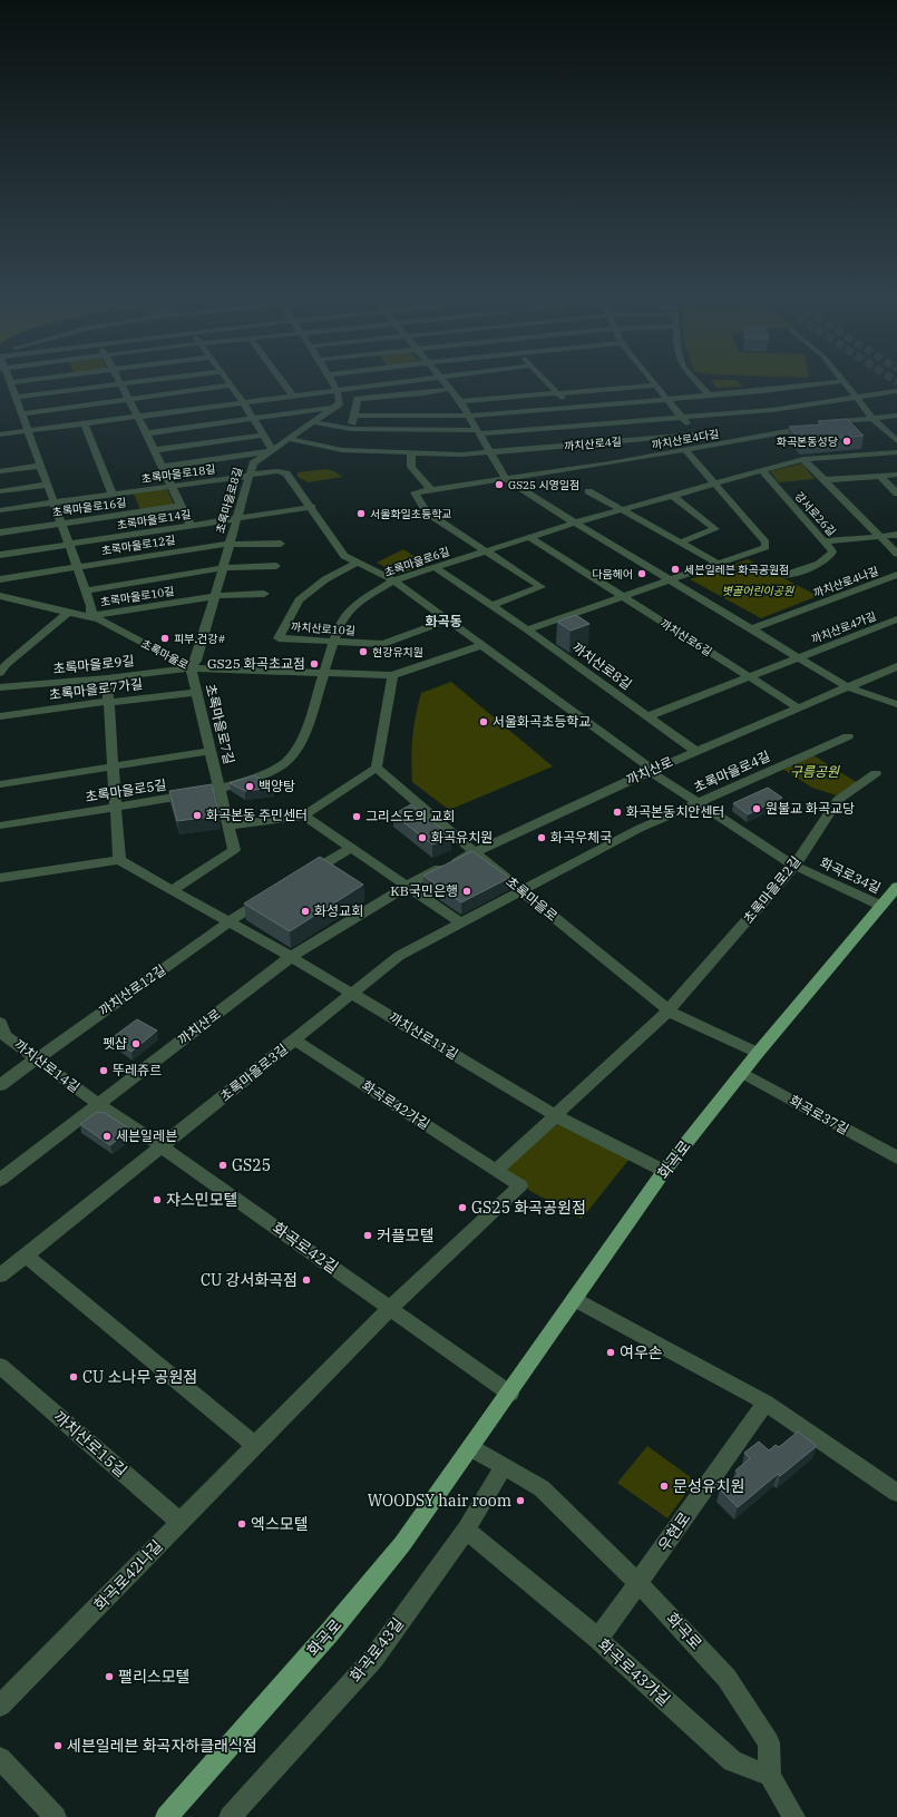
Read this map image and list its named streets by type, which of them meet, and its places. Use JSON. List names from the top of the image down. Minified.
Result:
{"streets":{"main road":["화곡로"],"street":["까치산로4다길","까치산로4길","초록마을로18길","초록마을로8길","초록마을로16길","강서로26길","초록마을로14길","초록마을로12길","초록마을로6길","까치산로4나길","초록마을로10길","까치산로4가길","까치산로10길","까치산로6길","초록마을로","초록마을로9길","까치산로8길","초록마을로7가길","초록마을로7길","까치산로","초록마을로4길","초록마을로5길","화곡로34길","초록마을로2길","까치산로12길","까치산로11길","까치산로14길","초록마을로3길","화곡로42가길","화곡로37길","화곡로42길","까치산로15길","우현로","화곡로42나길","화곡로43길","화곡로43가길"]},"crossings":[["까치산로4다길","까치산로4길"],["까치산로4길","초록마을로8길"],["초록마을로18길","초록마을로8길"],["초록마을로18길","초록마을로10길"],["초록마을로8길","초록마을로14길"],["초록마을로8길","초록마을로12길"],["초록마을로8길","초록마을로10길"],["초록마을로8길","초록마을로"],["초록마을로8길","초록마을로9길"],["초록마을로8길","초록마을로7길"],["초록마을로16길","초록마을로10길"],["초록마을로14길","초록마을로10길"],["초록마을로12길","초록마을로10길"],["초록마을로6길","까치산로10길"],["초록마을로6길","까치산로6길"],["초록마을로6길","초록마을로"],["초록마을로6길","까치산로8길"],["초록마을로6길","초록마을로5길"],["초록마을로10길","초록마을로"],["까치산로6길","까치산로"],["초록마을로","초록마을로9길"],["초록마을로","초록마을로7길"],["초록마을로","까치산로"],["초록마을로","초록마을로4길"],["초록마을로","초록마을로5길"],["초록마을로","초록마을로2길"],["초록마을로","초록마을로3길"],["초록마을로","화곡로"],["초록마을로9길","초록마을로7길"],["까치산로8길","까치산로"],["초록마을로7가길","초록마을로7길"],["초록마을로7길","초록마을로5길"],["까치산로","화곡로34길"],["까치산로","까치산로11길"],["까치산로","까치산로14길"],["까치산로","화곡로42길"],["초록마을로4길","화곡로34길"],["초록마을로4길","초록마을로3길"],["화곡로34길","초록마을로2길"],["화곡로34길","화곡로"],["까치산로12길","까치산로14길"],["까치산로11길","초록마을로3길"],["까치산로11길","화곡로"],["까치산로14길","화곡로42길"],["초록마을로3길","화곡로42가길"],["초록마을로3길","화곡로42길"],["화곡로42가길","화곡로42길"],["화곡로42가길","화곡로42나길"],["화곡로37길","화곡로"],["화곡로","화곡로42길"],["화곡로","우현로"],["화곡로","화곡로43길"],["화곡로","화곡로43가길"],["화곡로42길","화곡로42나길"],["까치산로15길","화곡로42나길"],["우현로","화곡로43가길"],["화곡로43길","화곡로43가길"]],"districts":["화곡동"],"parks":["볏골어린이공원","구름공원"],"places":["화곡본동성당","GS25 시영일점","서울화일초등학교","세븐일레븐 화곡공원점","다움헤어","피부.건강#","현강유치원","GS25 화곡초교점","서울화곡초등학교","백양탕","원불교 화곡교당","화곡본동치안센터","화곡본동 주민센터","그리스도의 교회","화곡유치원","화곡우체국","KB국민은행","화성교회","펫샵","뚜레쥬르","세븐일레븐","GS25","쟈스민모텔","GS25 화곡공원점","커플모텔","CU 강서화곡점","여우손","CU 소나무 공원점","문성유치원","WOODSY hair room","엑스모텔","팰리스모텔","세븐일레븐 화곡자하클래식점"]}
